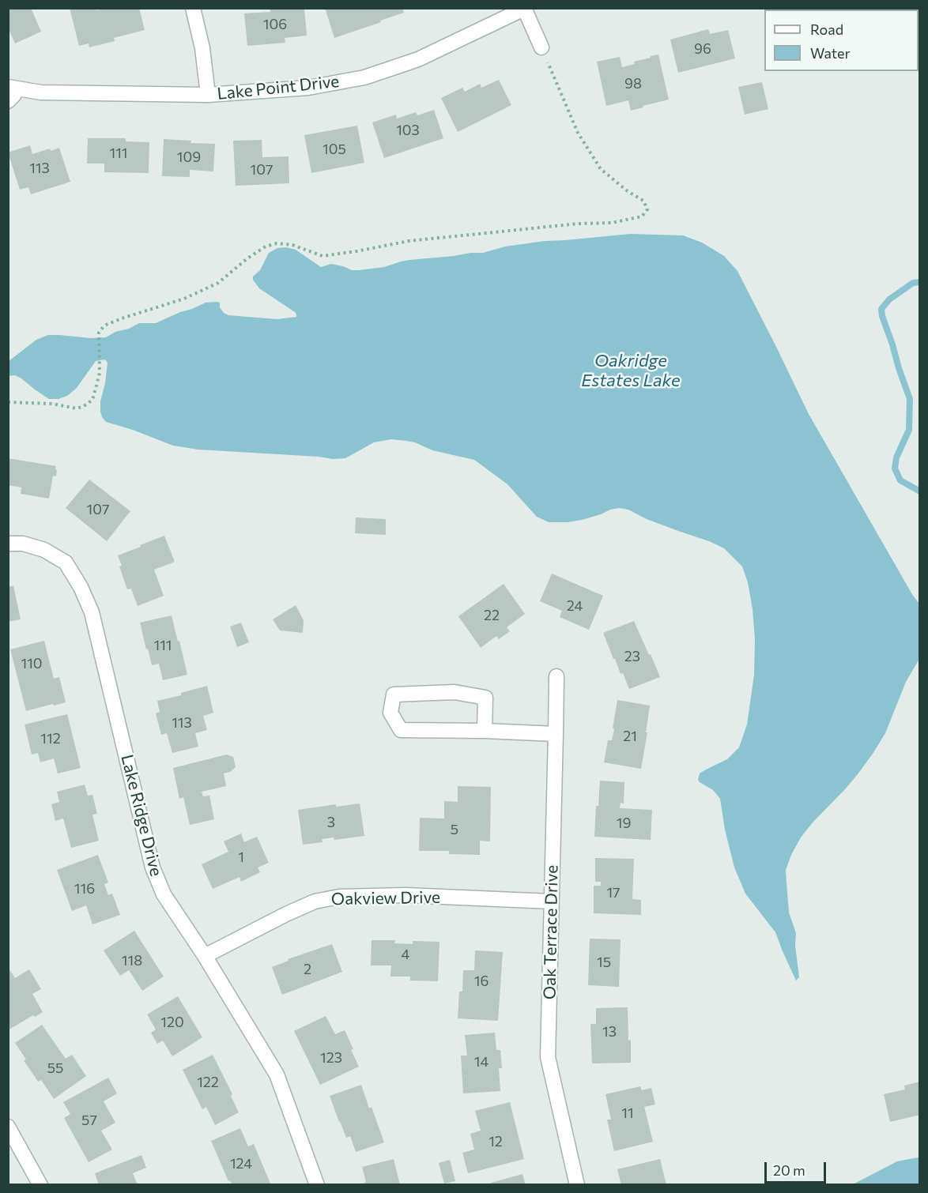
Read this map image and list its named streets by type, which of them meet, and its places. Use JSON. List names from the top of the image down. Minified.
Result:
{"streets":{"street":["Lake Point Drive","Lake Ridge Drive","Oakview Drive","Oak Terrace Drive"]},"crossings":[["Lake Ridge Drive","Oakview Drive"],["Oakview Drive","Oak Terrace Drive"]],"water":["Oakridge Estates Lake"],"house_numbers":["106","96","98","103","105","111","109","113","107","107","24","22","111","23","110","113","21","112","3","19","5","1","116","17","4","118","15","2","16","120","13","123","14","55","122","11","57","12","124"],"legend":["Road","Water"],"scale_bar":"20 m"}
